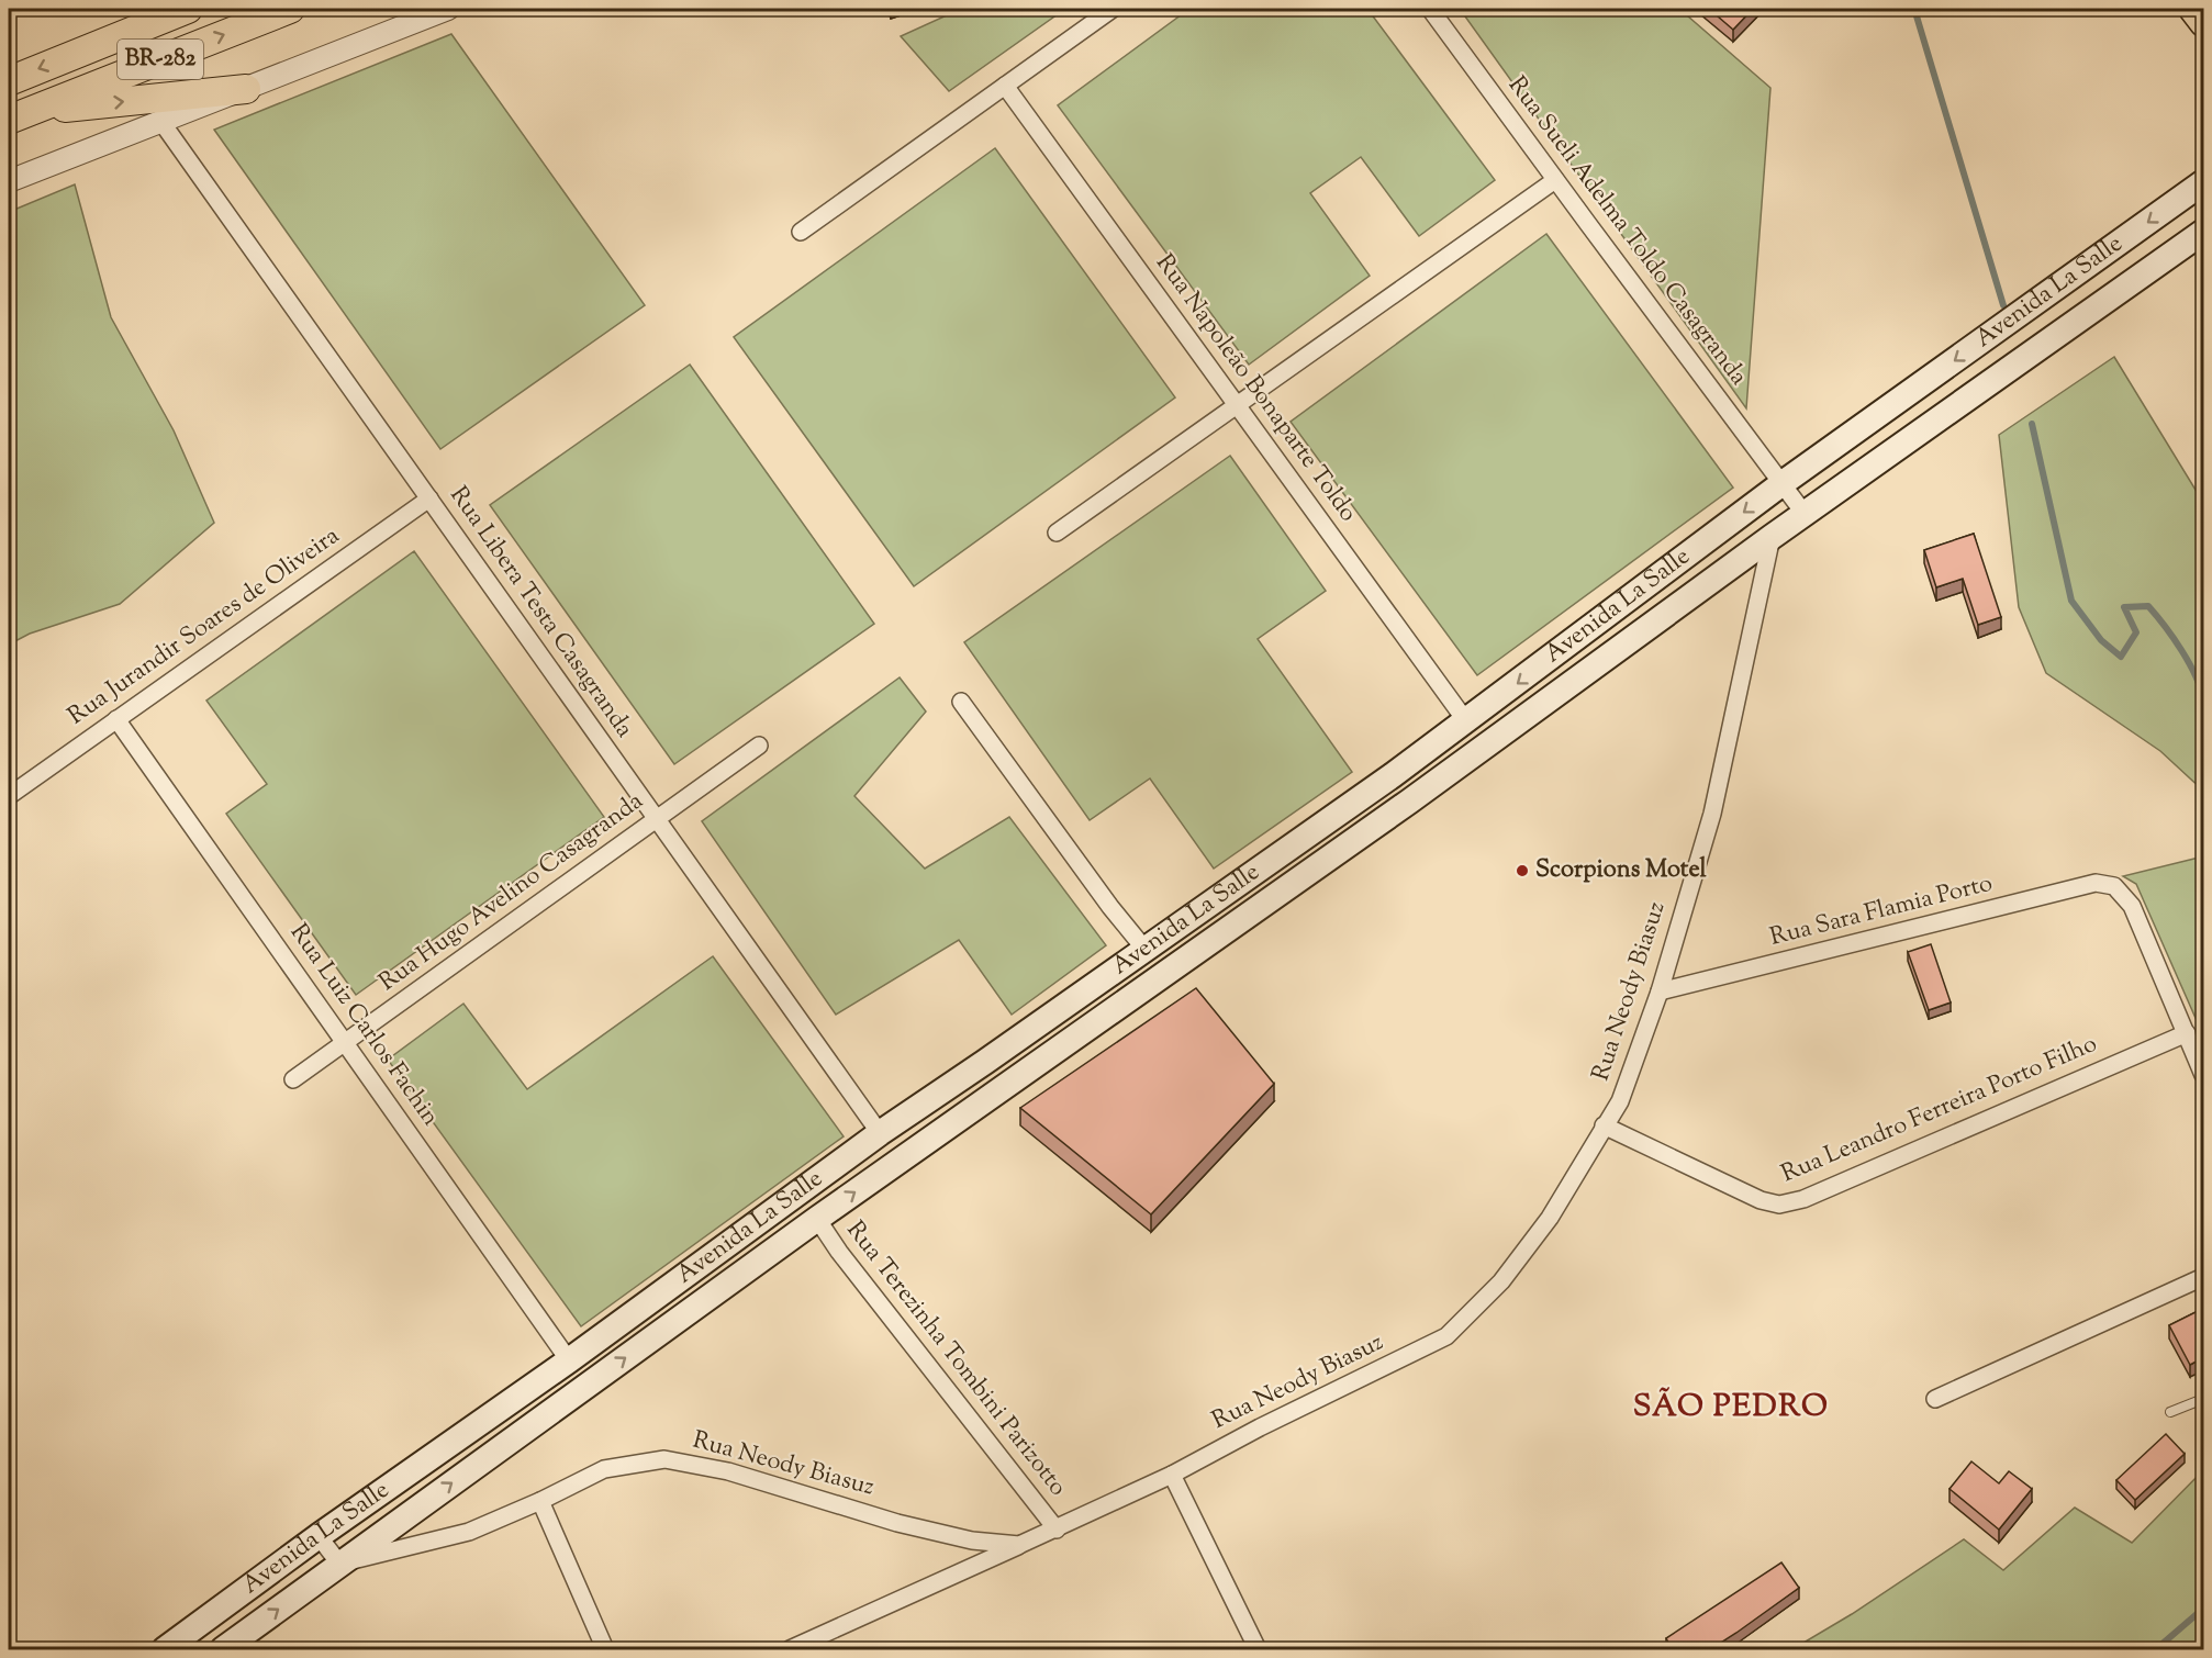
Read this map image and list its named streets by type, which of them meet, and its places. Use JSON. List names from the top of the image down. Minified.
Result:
{"streets":{"highway":["BR-282"],"main road":["Avenida La Salle"],"street":["Rua Sueli Adelma Toldo Casagranda","Rua Napoleão Bonaparte Toldo","Rua Libera Testa Casagranda","Rua Jurandir Soares de Oliveira","Rua Hugo Avelino Casagranda","Rua Sara Flamia Porto","Rua Neody Biasuz","Rua Luiz Carlos Fachin","Rua Leandro Ferreira Porto Filho","Rua Terezinha Tombini Parizotto"]},"crossings":[["Rua Sueli Adelma Toldo Casagranda","Avenida La Salle"],["Avenida La Salle","Rua Napoleão Bonaparte Toldo"],["Avenida La Salle","Rua Libera Testa Casagranda"],["Avenida La Salle","Rua Neody Biasuz"],["Avenida La Salle","Rua Luiz Carlos Fachin"],["Avenida La Salle","Rua Terezinha Tombini Parizotto"],["Rua Libera Testa Casagranda","Rua Jurandir Soares de Oliveira"],["Rua Libera Testa Casagranda","Rua Hugo Avelino Casagranda"],["Rua Jurandir Soares de Oliveira","Rua Luiz Carlos Fachin"],["Rua Hugo Avelino Casagranda","Rua Luiz Carlos Fachin"],["Rua Sara Flamia Porto","Rua Neody Biasuz"],["Rua Sara Flamia Porto","Rua Leandro Ferreira Porto Filho"],["Rua Neody Biasuz","Rua Leandro Ferreira Porto Filho"],["Rua Neody Biasuz","Rua Terezinha Tombini Parizotto"]],"districts":["SÃO PEDRO"],"places":["Scorpions Motel"]}
